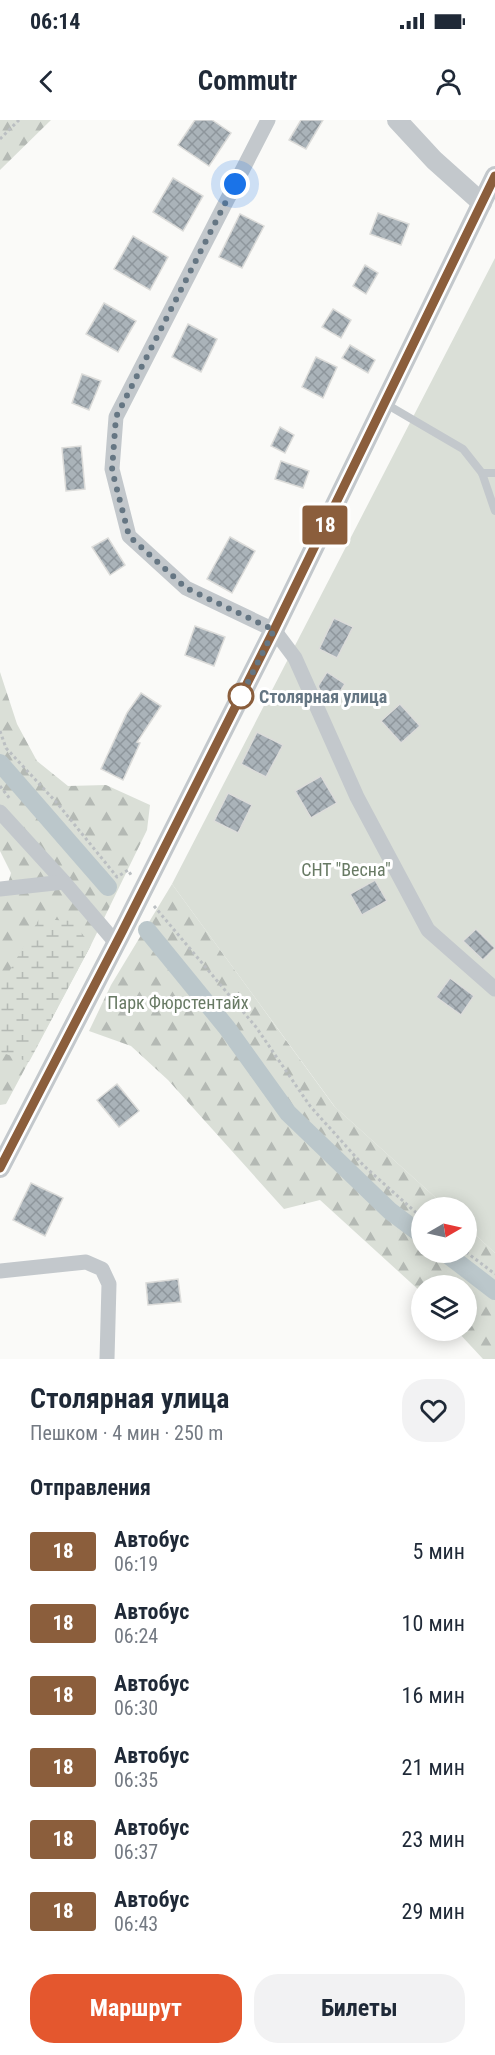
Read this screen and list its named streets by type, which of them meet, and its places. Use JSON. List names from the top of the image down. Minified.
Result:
{"parks":["СНТ \"Весна\"","Парк Фюрстентайх"],"places":["Столярная улица"],"lines":["bus line 18"],"north":"right","page":{"status":"06:14","header":"Commutr","on_map":"18","heading":[["Столярная улица","Пешком · 4 мин · 250 m"],"Отправления"],"list":[{"mark":"18","name":"Автобус","note":"06:19","value":"5 мин"},{"mark":"18","name":"Автобус","note":"06:24","value":"10 мин"},{"mark":"18","name":"Автобус","note":"06:30","value":"16 мин"},{"mark":"18","name":"Автобус","note":"06:35","value":"21 мин"},{"mark":"18","name":"Автобус","note":"06:37","value":"23 мин"},{"mark":"18","name":"Автобус","note":"06:43","value":"29 мин"}],"buttons":["Маршрут","Билеты"]}}
